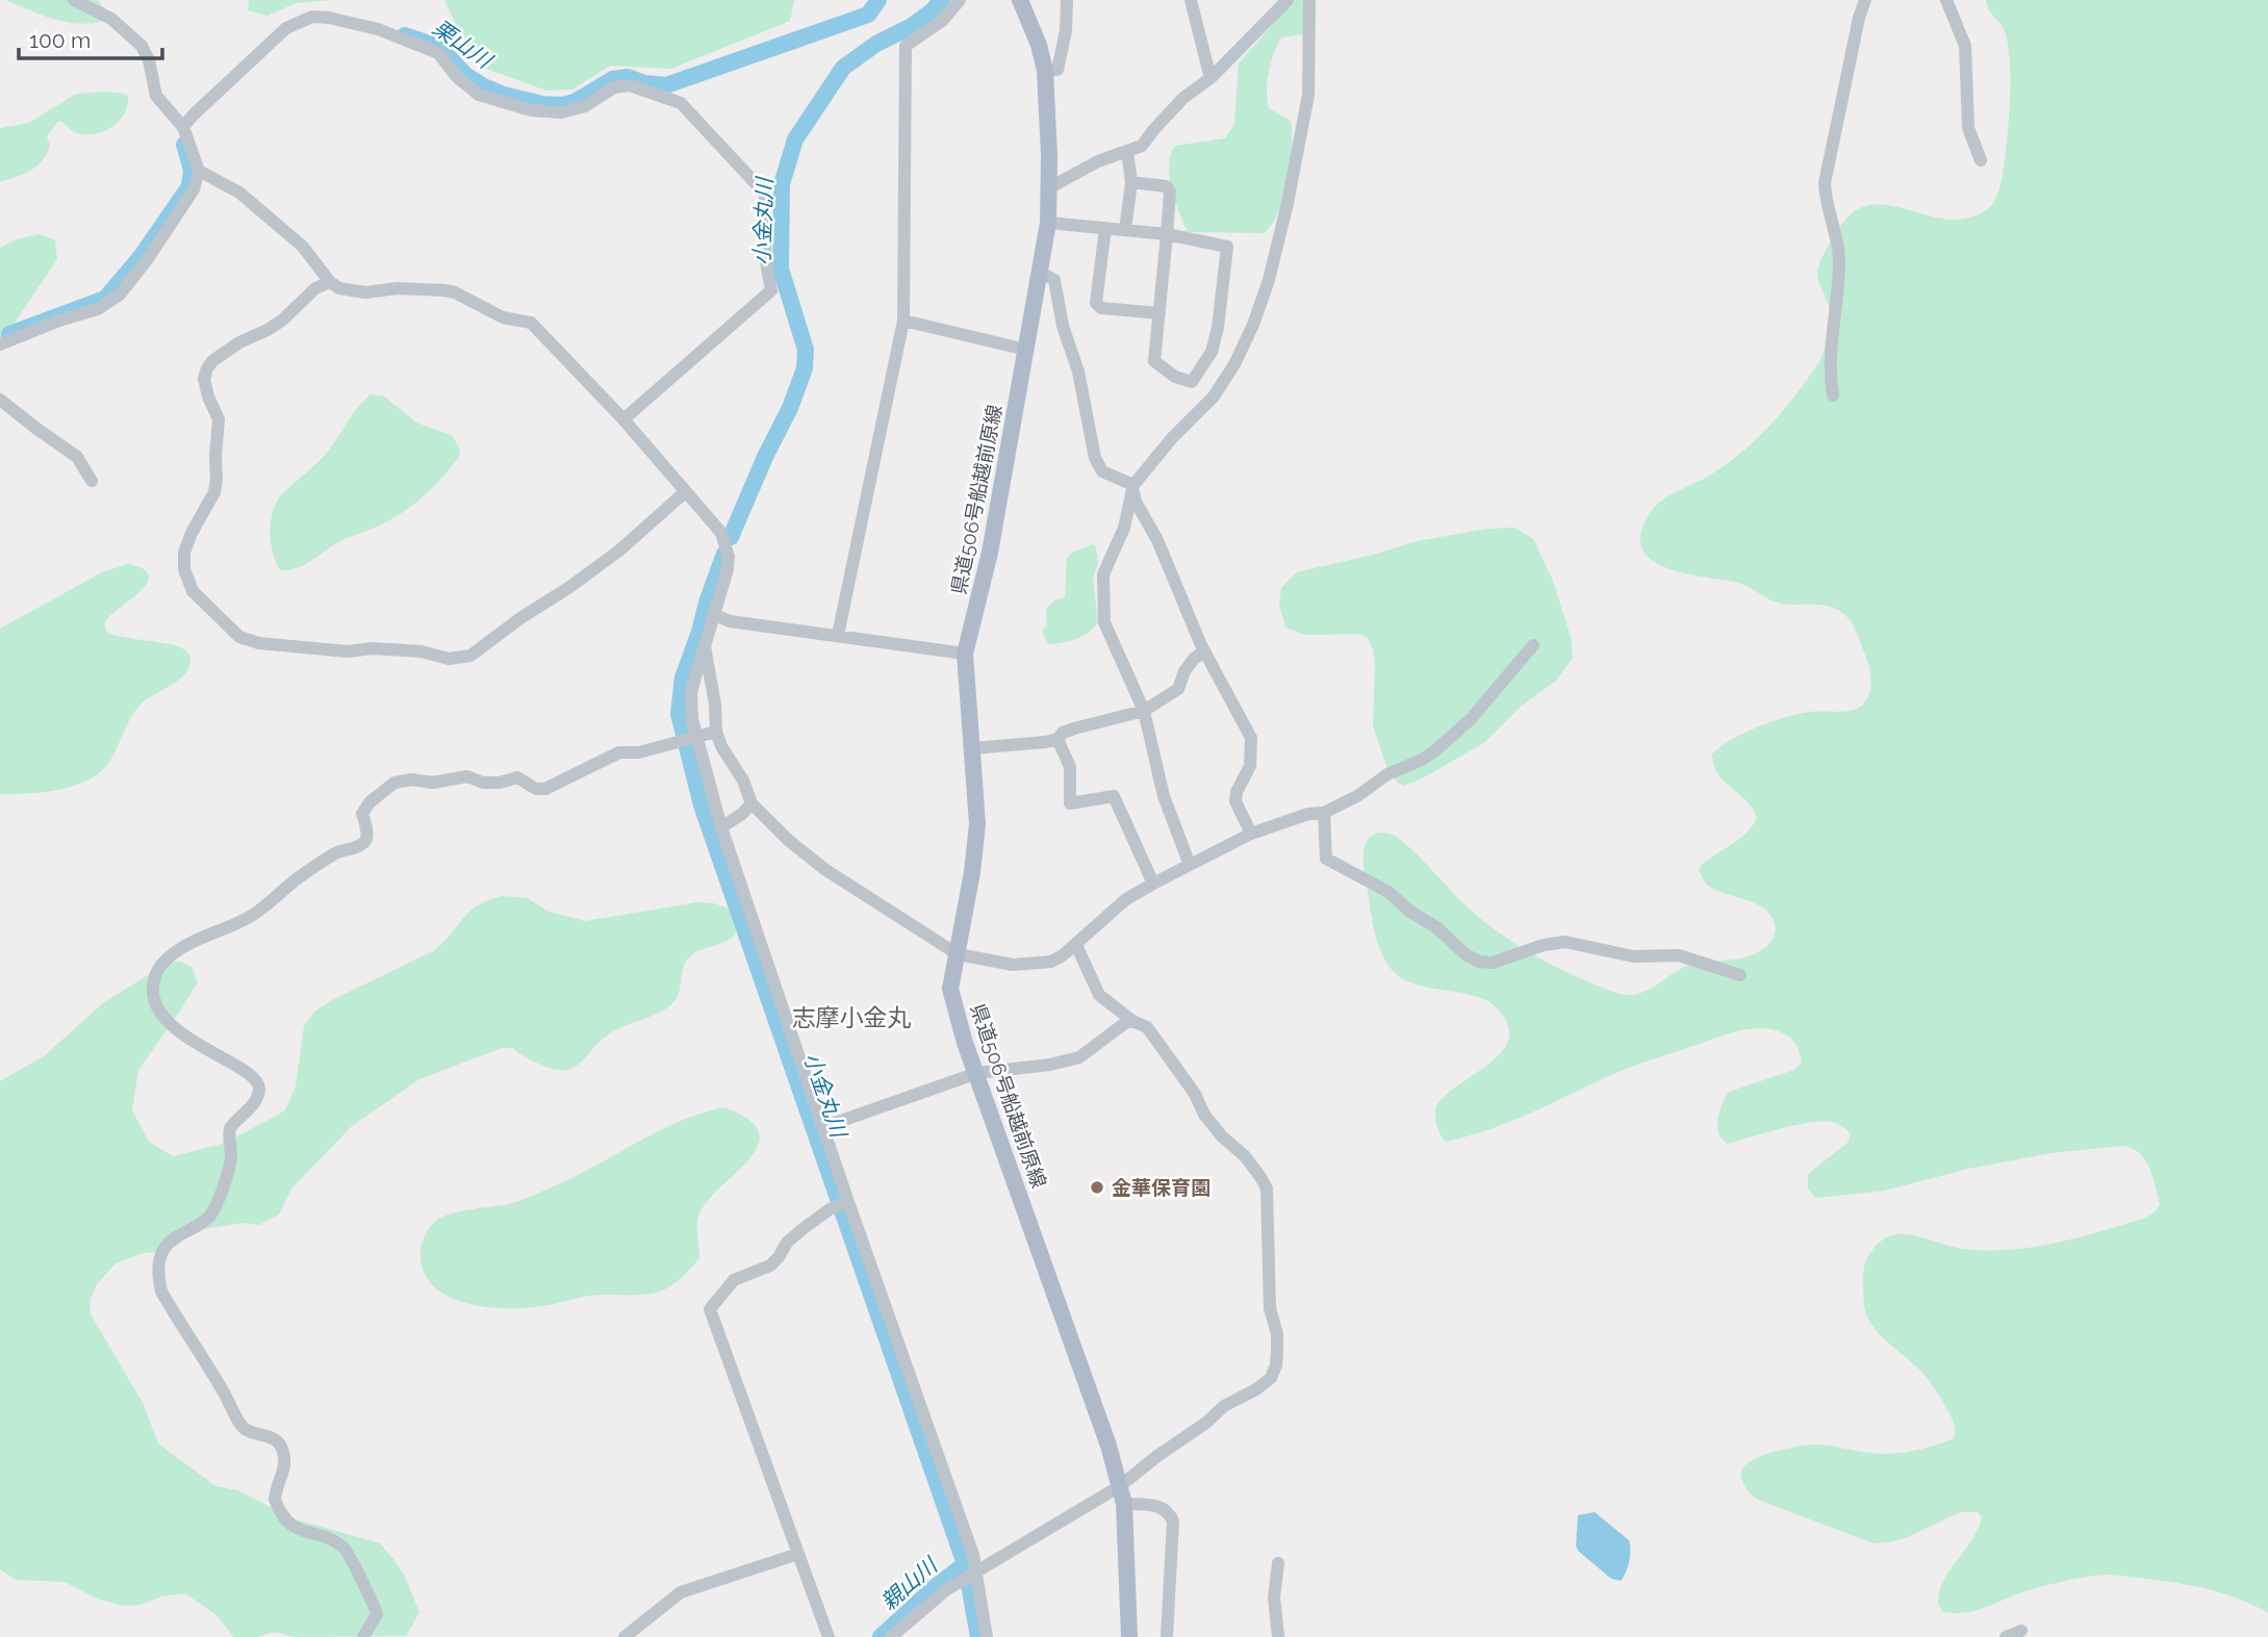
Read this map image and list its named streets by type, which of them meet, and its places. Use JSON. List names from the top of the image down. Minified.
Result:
{"streets":{"main road":["県道506号船越前原線"]},"districts":["志摩小金丸"],"water":["栗山川","小金丸川","親山川"],"places":["金華保育園"],"scale_bar":"100 m"}
